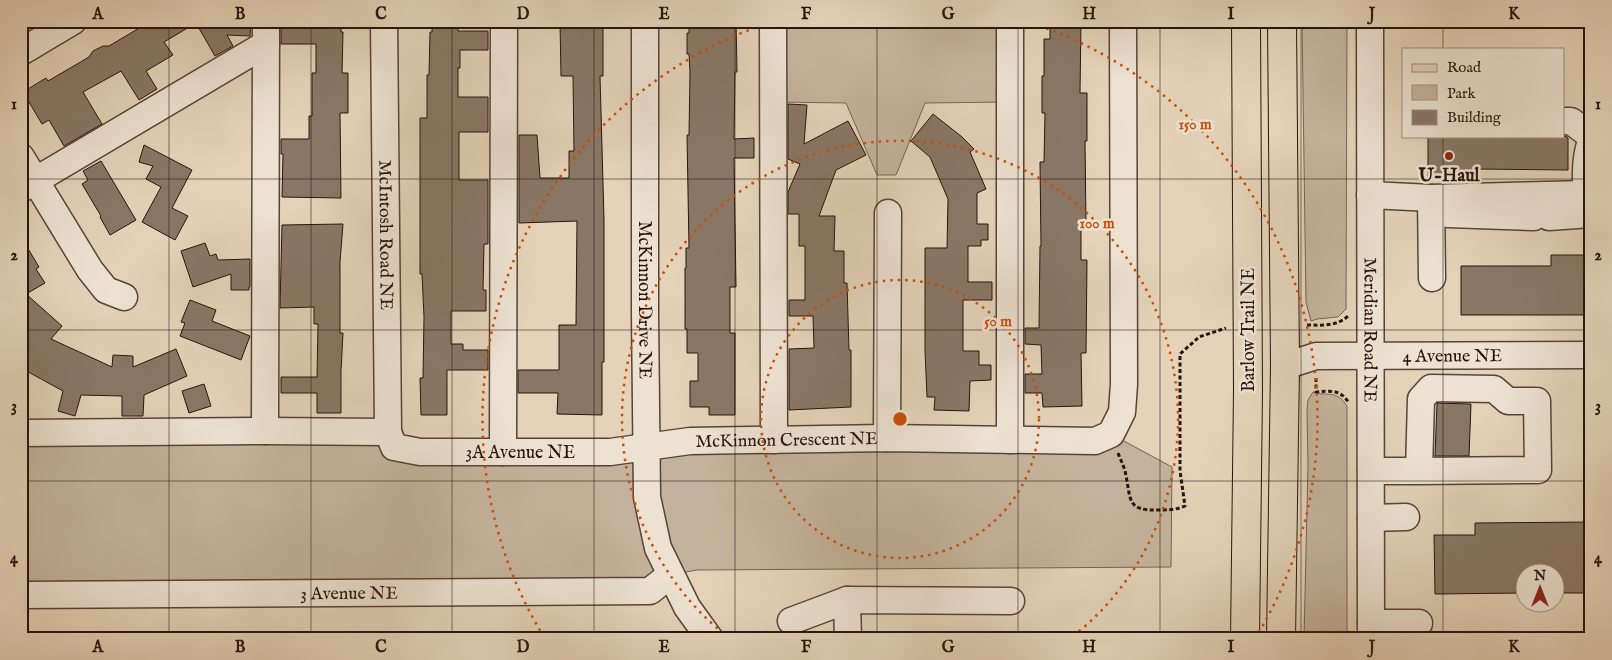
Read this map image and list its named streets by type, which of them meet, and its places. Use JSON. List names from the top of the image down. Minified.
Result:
{"streets":{"main road":["Barlow Trail NE"],"street":["McIntosh Road NE","McKinnon Drive NE","Meridian Road NE","4 Avenue NE","McKinnon Crescent NE","3A Avenue NE","3 Avenue NE"]},"crossings":[["McIntosh Road NE","3A Avenue NE"],["McKinnon Drive NE","McKinnon Crescent NE"],["McKinnon Drive NE","3A Avenue NE"],["McKinnon Drive NE","3 Avenue NE"],["Barlow Trail NE","4 Avenue NE"],["Meridian Road NE","4 Avenue NE"],["McKinnon Crescent NE","3A Avenue NE"]],"places":["U-Haul"],"legend":["Road","Park","Building"],"north":"top","grid":{"columns":["A","B","C","D","E","F","G","H","I","J","K"],"rows":["1","2","3","4"]},"rings":["150 m","100 m","50 m"]}
